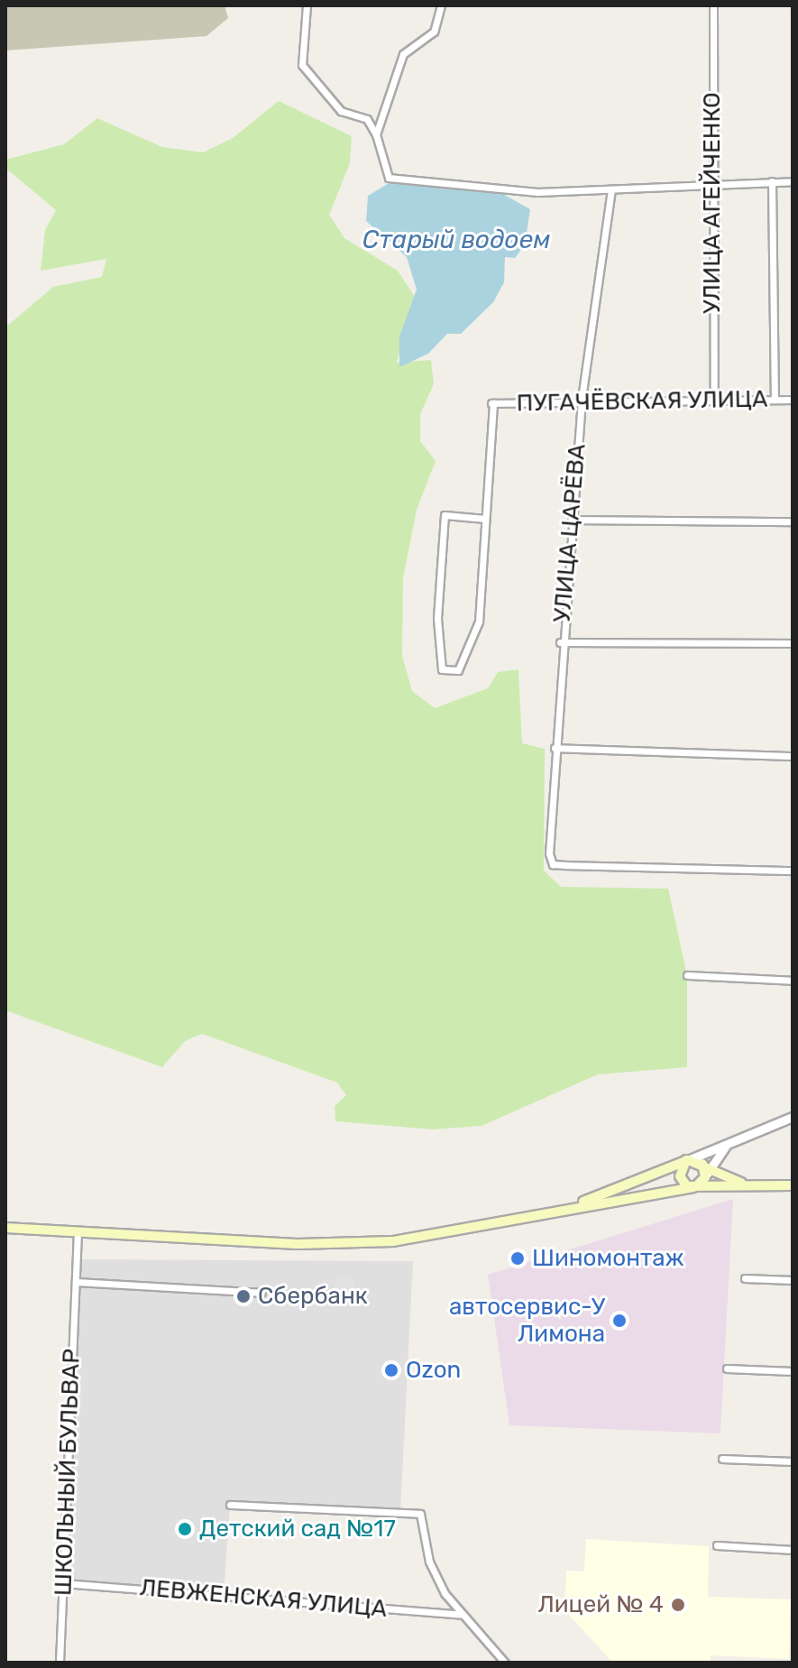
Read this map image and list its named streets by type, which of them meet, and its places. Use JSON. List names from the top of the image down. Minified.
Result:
{"streets":{"street":["УЛИЦА АГЕЙЧЕНКО","ПУГАЧЁВСКАЯ УЛИЦА","УЛИЦА ЦАРЁВА","ШКОЛЬНЫЙ БУЛЬВАР","ЛЕВЖЕНСКАЯ УЛИЦА"]},"crossings":[["УЛИЦА АГЕЙЧЕНКО","ПУГАЧЁВСКАЯ УЛИЦА"],["ПУГАЧЁВСКАЯ УЛИЦА","УЛИЦА ЦАРЁВА"],["ШКОЛЬНЫЙ БУЛЬВАР","ЛЕВЖЕНСКАЯ УЛИЦА"]],"water":["Старый водоем"],"places":["Шиномонтаж","Сбербанк","автосервис-У Лимона","Ozon","Детский сад №17","Лицей № 4"]}
